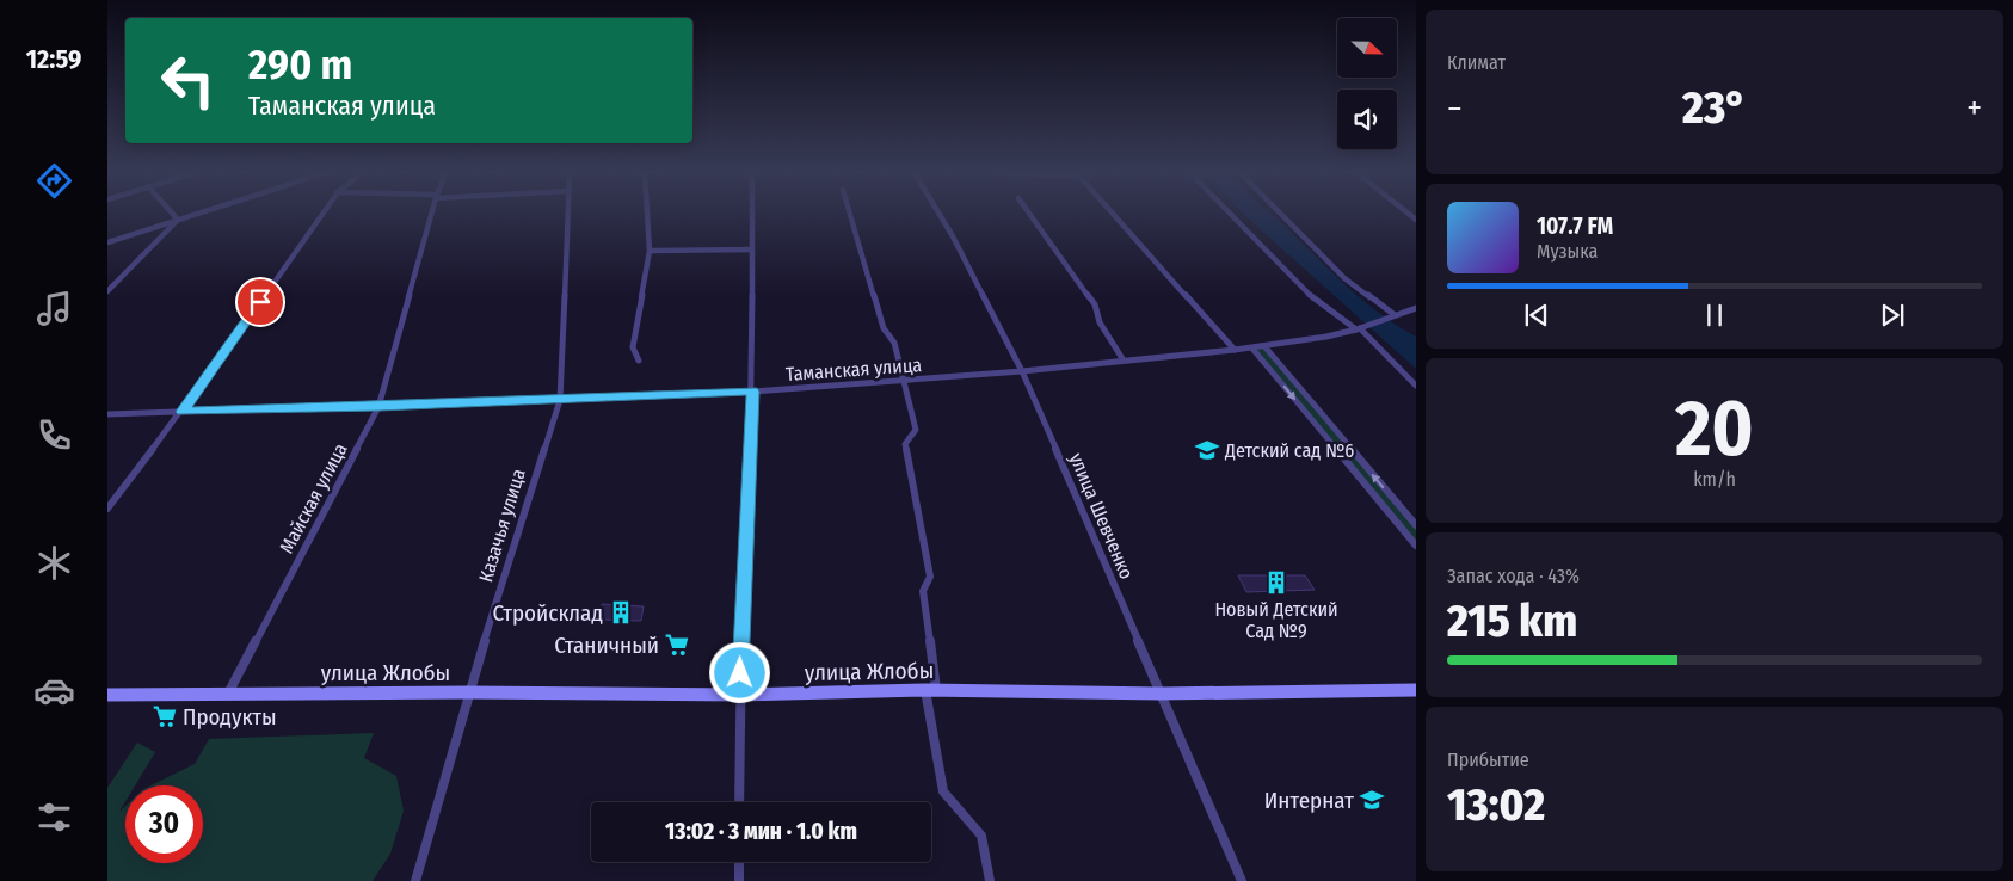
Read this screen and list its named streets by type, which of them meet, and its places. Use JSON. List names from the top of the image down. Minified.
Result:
{"streets":{"street":["Таманская улица","Майская улица","улица Шевченко","Казачья улица","улица Жлобы"]},"crossings":[["Таманская улица","Майская улица"],["Таманская улица","улица Шевченко"],["Таманская улица","Казачья улица"],["Майская улица","улица Жлобы"],["улица Шевченко","улица Жлобы"],["Казачья улица","улица Жлобы"]],"places":{"school or university":["Детский сад №6","Интернат"],"building":["Новый Детский Сад №9","Стройсклад"],"supermarket":["Станичный","Продукты"]},"north":"right","page":{"tabs":"12:59","tile":["Климат",["20","km/h"],["Запас хода · 43%","215 km"],["Прибытие","13:02"]],"turn":["290 m","Таманская улица"],"heat":["−","23°","+"],"song":["107.7 FM","Музыка"],"limit":"30","trip":"13:02 · 3 мин · 1.0 km"}}
